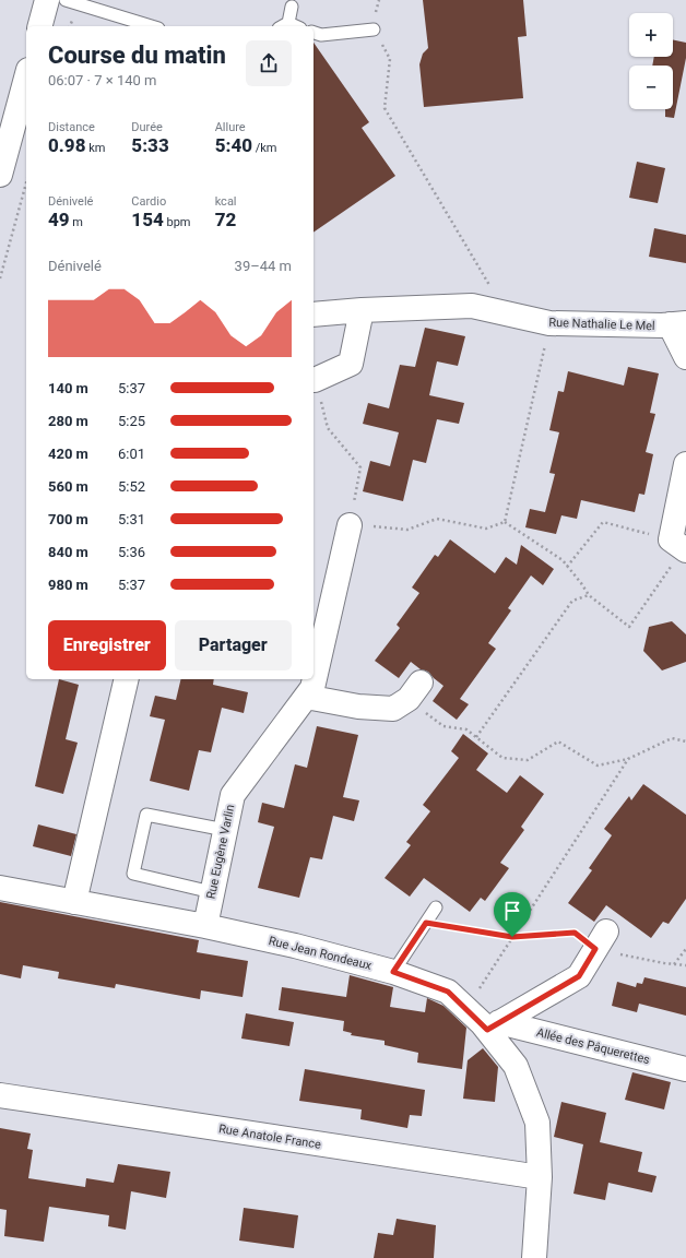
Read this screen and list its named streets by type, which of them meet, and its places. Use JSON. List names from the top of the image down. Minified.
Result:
{"streets":{"street":["Rue Nathalie Le Mel","Rue Eugène Varlin","Rue Jean Rondeaux","Allée des Pâquerettes","Rue Anatole France"]},"crossings":[["Rue Eugène Varlin","Rue Jean Rondeaux"],["Rue Jean Rondeaux","Allée des Pâquerettes"],["Rue Jean Rondeaux","Rue Anatole France"]],"page":{"map_buttons":["+","−"],"heading":["Course du matin","06:07 · 7 × 140 m"],"stats":[["Distance","0.98 km"],["Durée","5:33"],["Allure","5:40 /km"],["Dénivelé","49 m"],["Cardio","154 bpm"],["kcal","72"]],"chart":["Dénivelé","39–44 m"],"list":[{"name":"140 m","note":"5:37"},{"name":"280 m","note":"5:25"},{"name":"420 m","note":"6:01"},{"name":"560 m","note":"5:52"},{"name":"700 m","note":"5:31"},{"name":"840 m","note":"5:36"},{"name":"980 m","note":"5:37"}],"buttons":["Enregistrer","Partager"]}}
